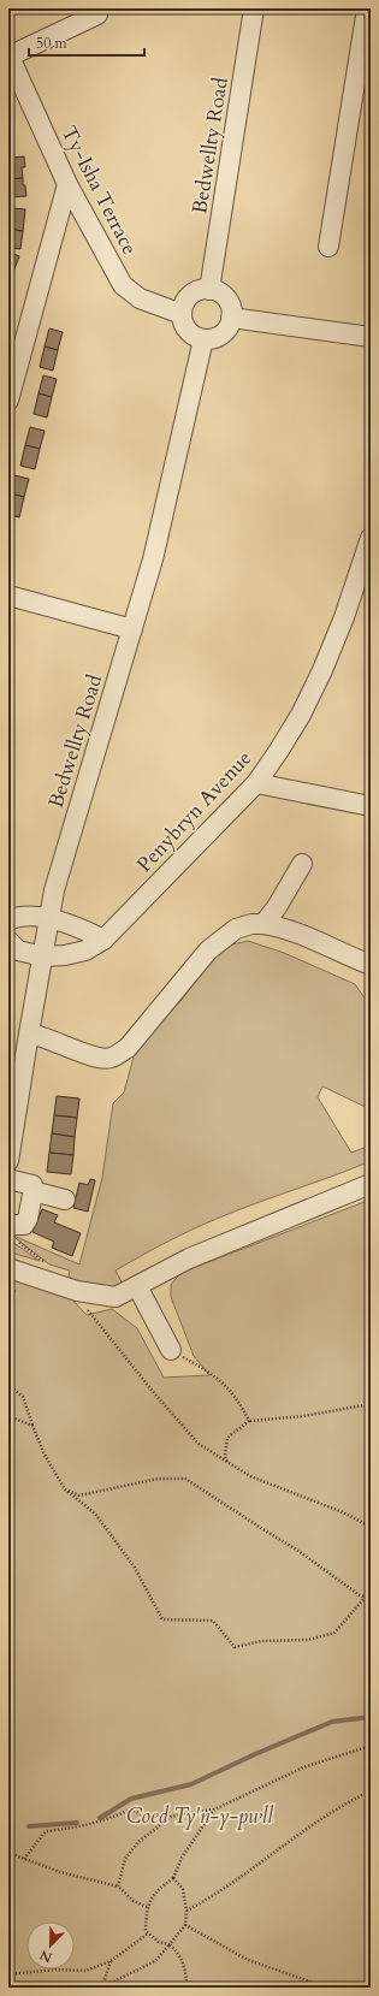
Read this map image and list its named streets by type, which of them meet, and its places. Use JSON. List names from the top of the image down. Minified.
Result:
{"streets":{"street":["Bedwellty Road","Ty-Isha Terrace","Penybryn Avenue"]},"crossings":[["Bedwellty Road","Ty-Isha Terrace"],["Bedwellty Road","Penybryn Avenue"]],"parks":["Coed Ty'n-y-pwll"],"scale_bar":"50 m","north":"bottom left"}
